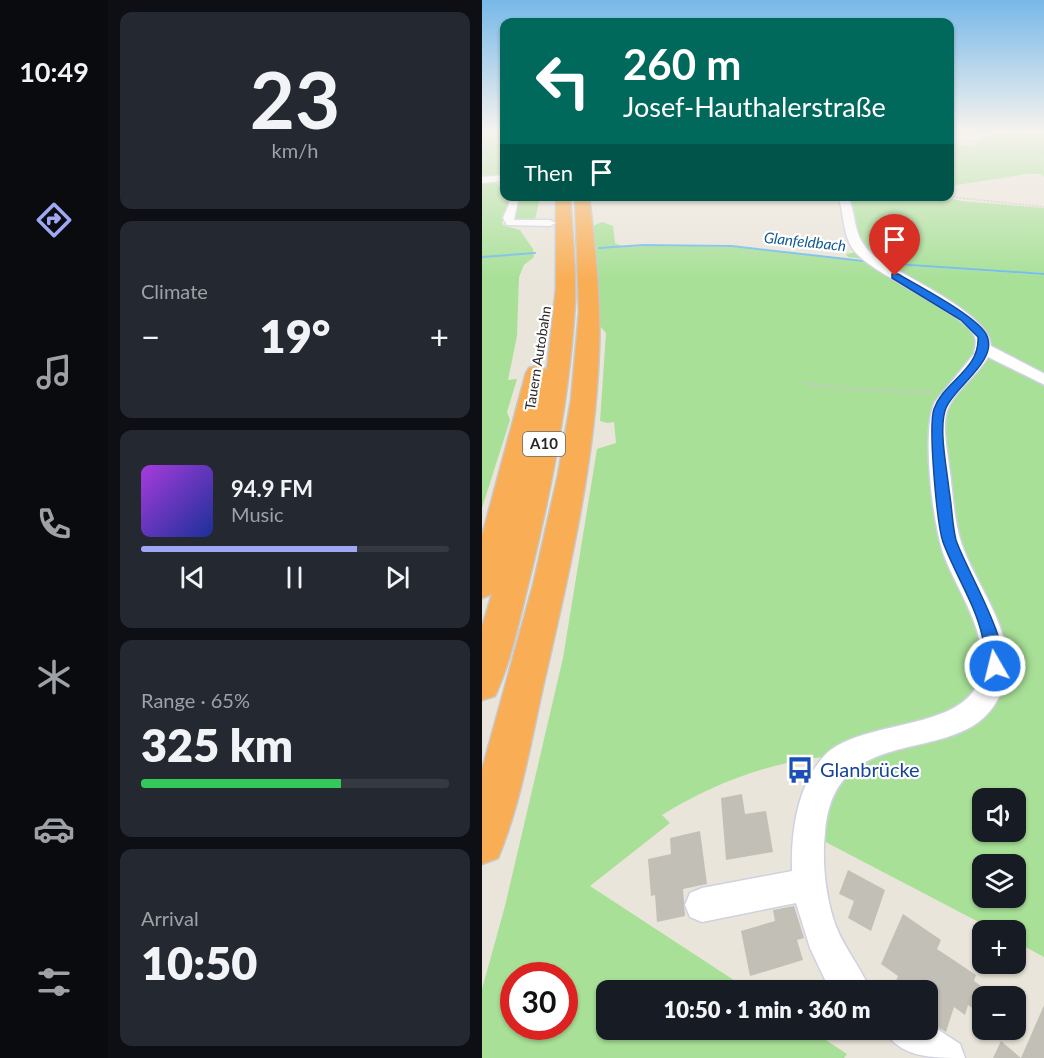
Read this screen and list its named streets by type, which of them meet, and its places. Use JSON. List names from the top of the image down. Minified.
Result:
{"streets":{"highway":["Tauern Autobahn","A10"]},"water":["Glanfeldbach"],"places":{"bus stop":["Glanbrücke"]},"page":{"tabs":"10:49","tile":[["23","km/h"],"Climate",["Range · 65%","325 km"],["Arrival","10:50"]],"turn":["260 m","Josef-Hauthalerstraße"],"then":"Then","heat":["−","19°","+"],"song":["94.9 FM","Music"],"map_buttons":["+","−"],"limit":"30","trip":"10:50 · 1 min · 360 m"}}
